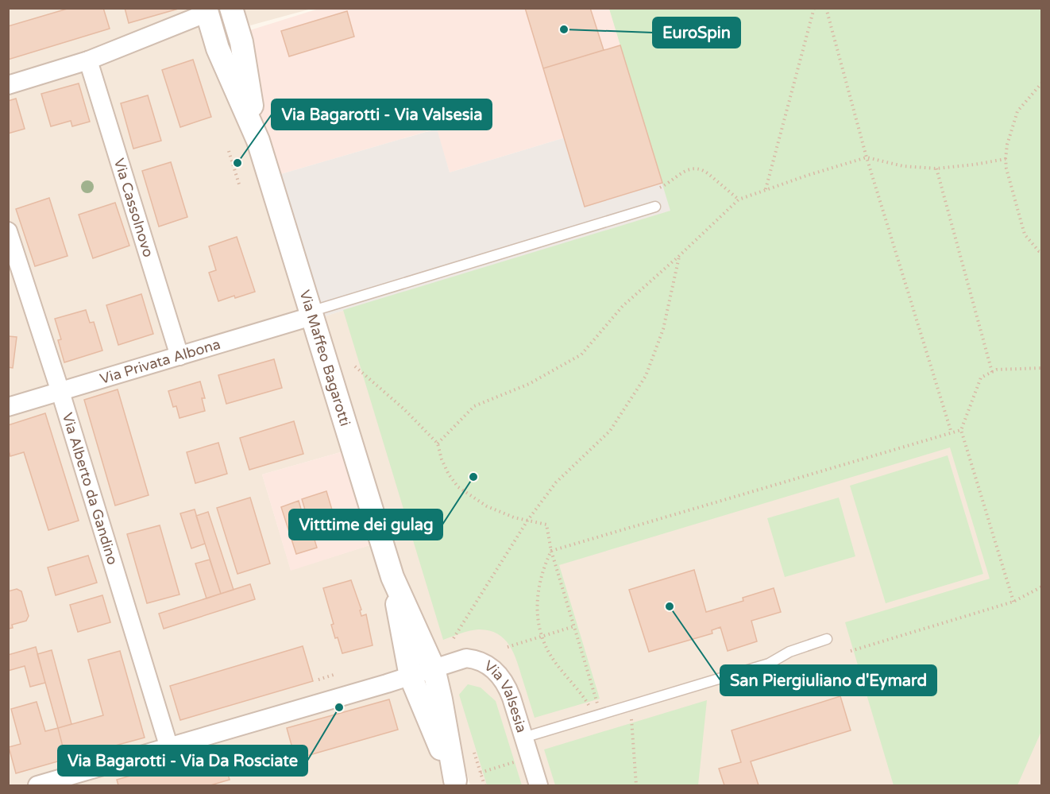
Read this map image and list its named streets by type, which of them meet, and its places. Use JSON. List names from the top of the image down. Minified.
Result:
{"streets":{"street":["Via Cassolnovo","Via Maffeo Bagarotti","Via Privata Albona","Via Alberto da Gandino","Via Valsesia"]},"crossings":[["Via Cassolnovo","Via Privata Albona"],["Via Maffeo Bagarotti","Via Privata Albona"],["Via Maffeo Bagarotti","Via Valsesia"],["Via Privata Albona","Via Alberto da Gandino"],["Via Alberto da Gandino","Via Valsesia"]],"places":["EuroSpin","Via Bagarotti - Via Valsesia","Vitttime dei gulag","San Piergiuliano d'Eymard","Via Bagarotti - Via Da Rosciate"]}
